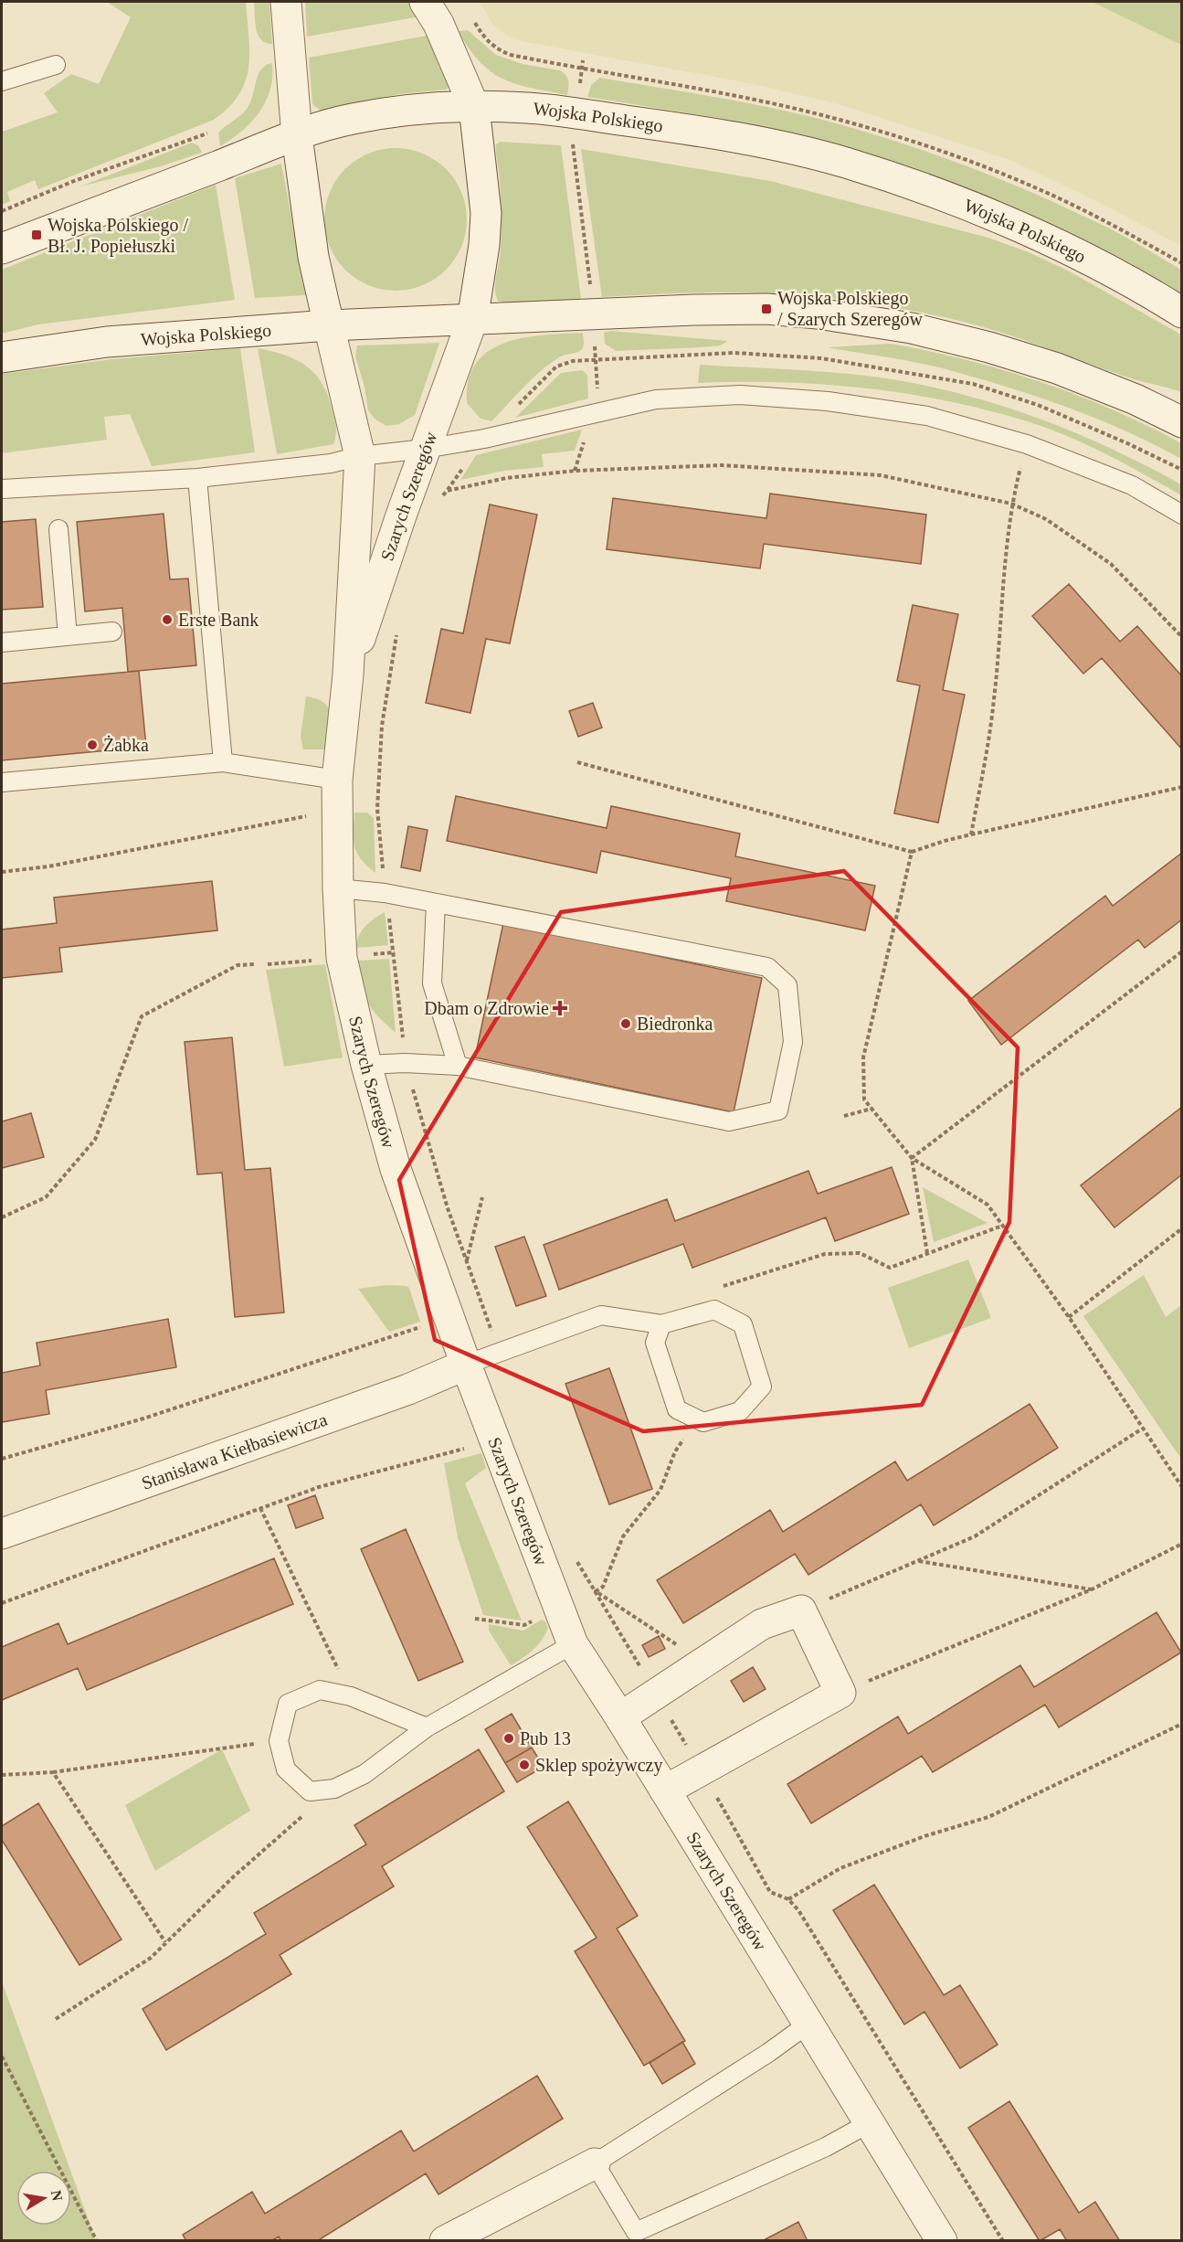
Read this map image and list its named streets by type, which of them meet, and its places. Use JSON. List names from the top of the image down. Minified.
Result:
{"streets":{"street":["Wojska Polskiego","Szarych Szeregów","Stanisława Kiełbasiewicza"]},"crossings":[["Wojska Polskiego","Szarych Szeregów"],["Szarych Szeregów","Stanisława Kiełbasiewicza"]],"places":{"transit":["Wojska Polskiego / Bł. J. Popiełuszki","Wojska Polskiego / Szarych Szeregów"],"other":["Erste Bank","Żabka","Biedronka","Pub 13","Sklep spożywczy"],"health":["Dbam o Zdrowie"]},"north":"right"}
